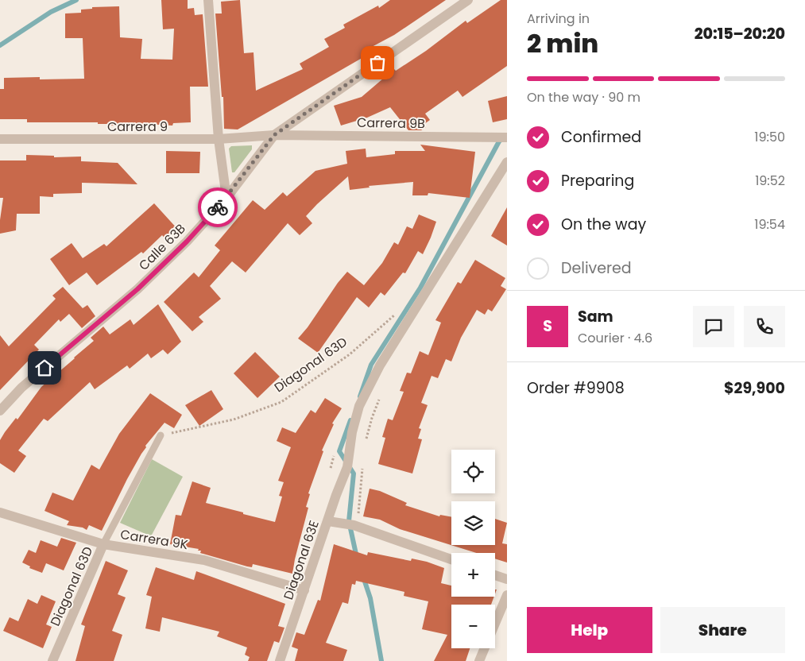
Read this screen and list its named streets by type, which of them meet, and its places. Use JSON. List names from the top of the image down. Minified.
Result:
{"streets":{"street":["Carrera 9B","Carrera 9","Calle 63B","Diagonal 63D","Carrera 9K","Diagonal 63E"]},"crossings":[["Carrera 9B","Carrera 9"],["Diagonal 63D","Carrera 9K"],["Carrera 9K","Diagonal 63E"]],"page":{"heading":["2 min","Arriving in","20:15–20:20"],"panel":["Sam","Courier · 4.6","Order #9908","$29,900"],"bar":"On the way · 90 m","list":[["Confirmed","19:50"],["Preparing","19:52"],["On the way","19:54"],"Delivered"],"round":"S","map_buttons":["+","−"],"buttons":["Help","Share"]}}
